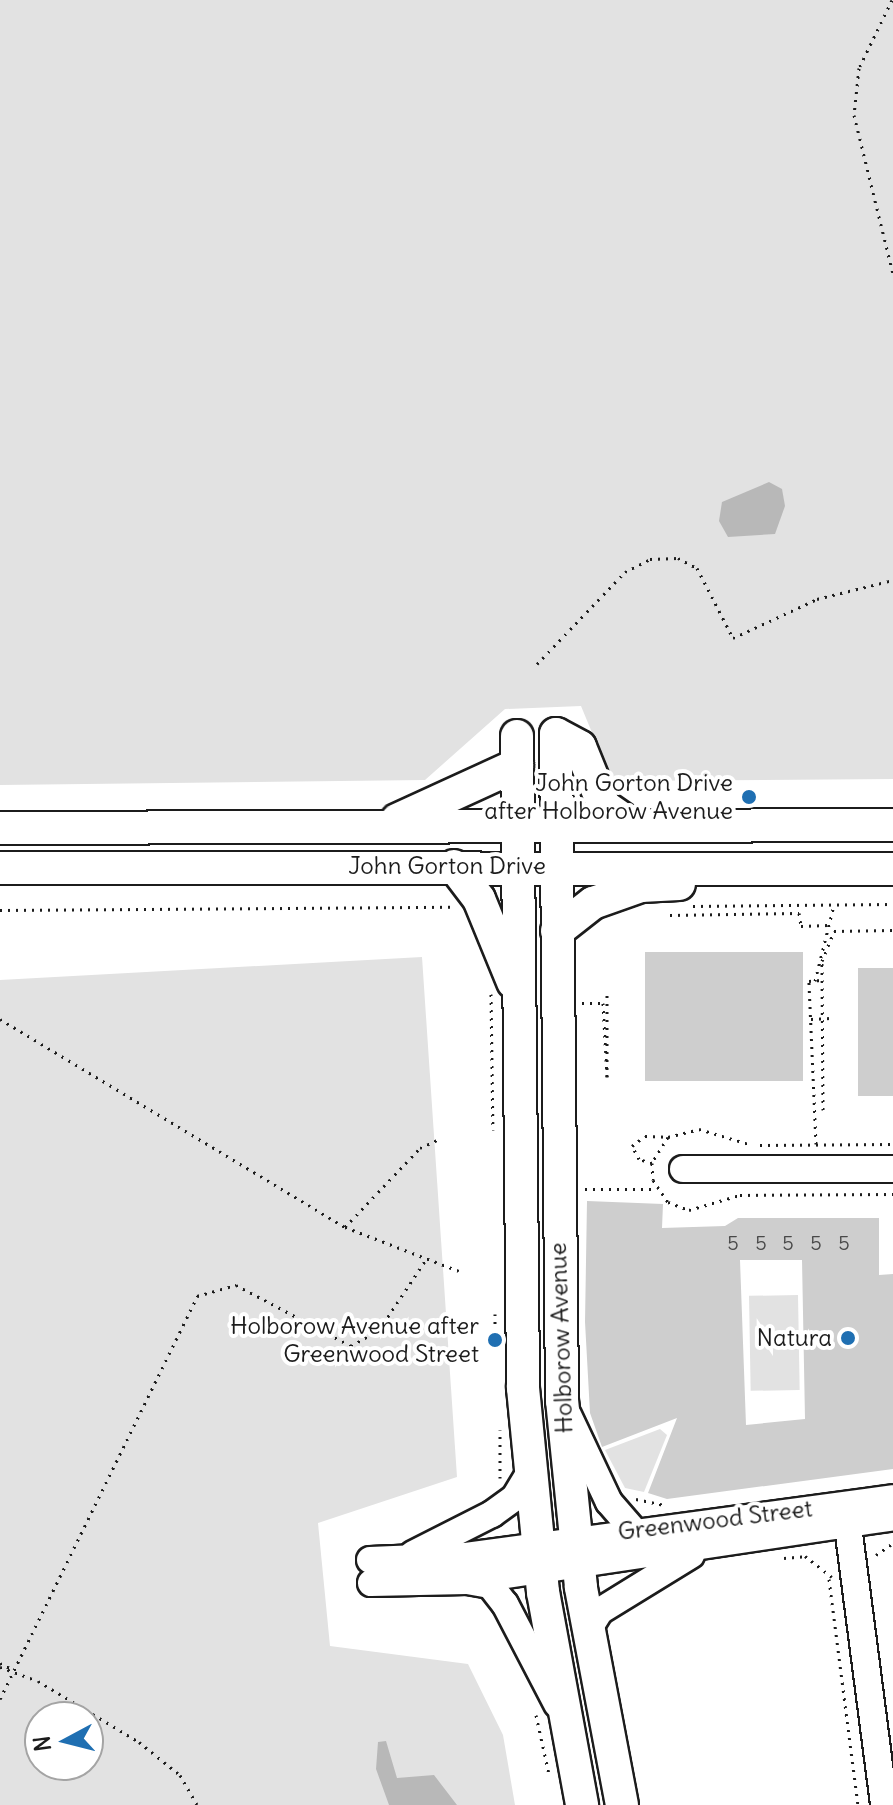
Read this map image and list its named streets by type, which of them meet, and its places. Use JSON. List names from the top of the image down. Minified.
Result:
{"streets":{"main road":["John Gorton Drive","Holborow Avenue"],"street":["Greenwood Street"]},"crossings":[["John Gorton Drive","Holborow Avenue"],["Holborow Avenue","Greenwood Street"]],"places":["John Gorton Drive after Holborow Avenue","Natura","Holborow Avenue after Greenwood Street"],"house_numbers":["5","5","5","5","5"],"north":"left"}
